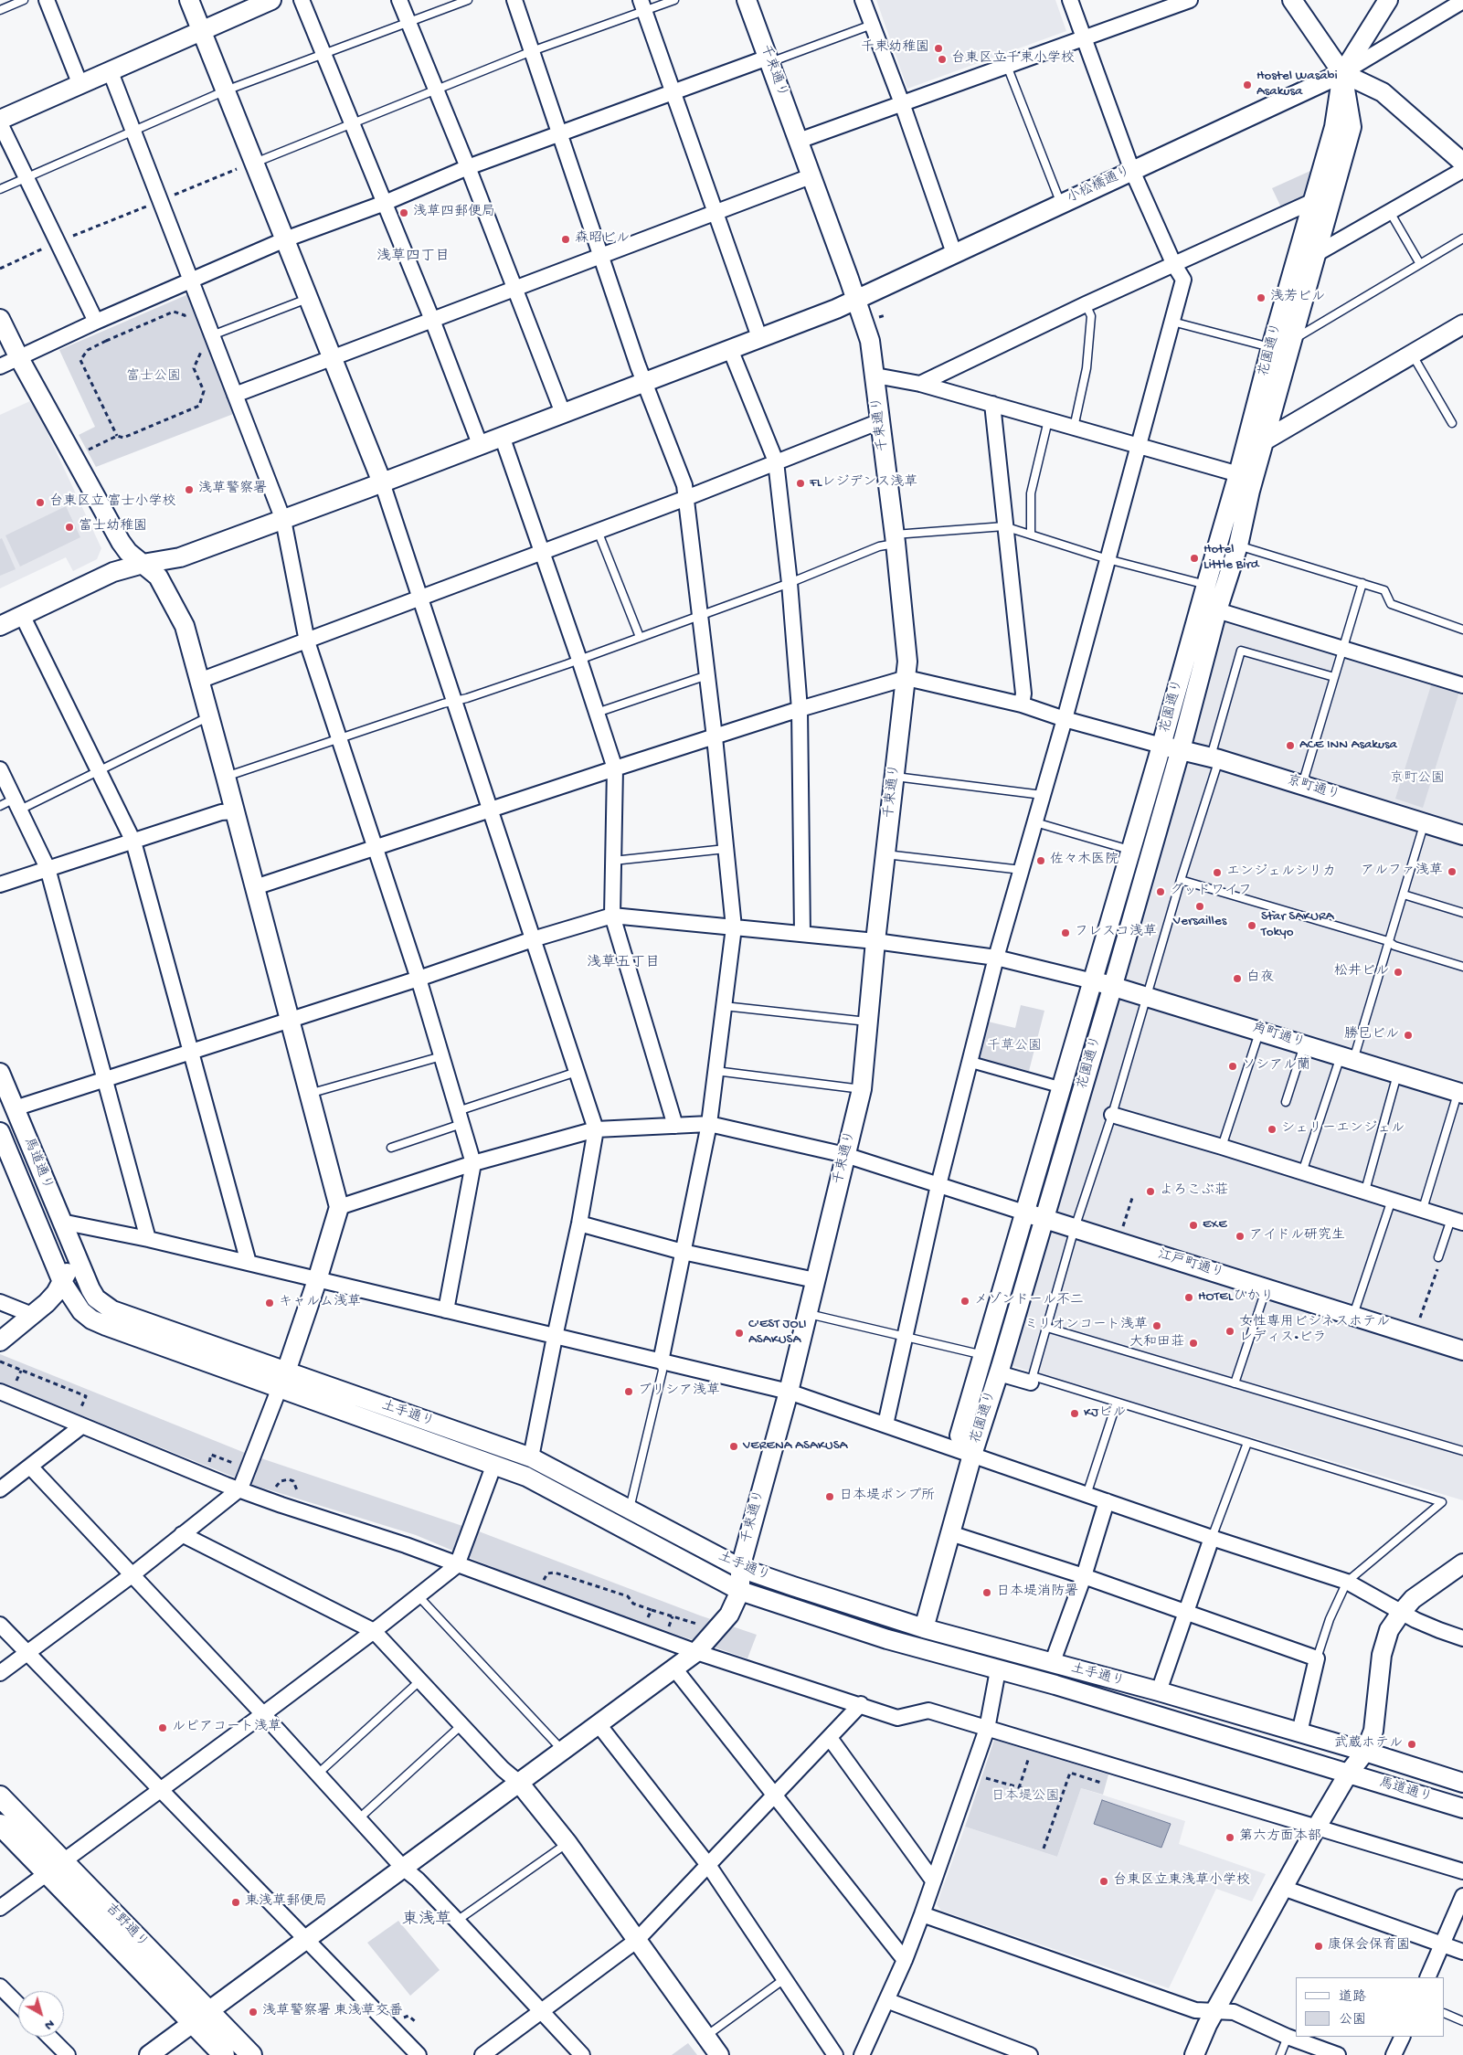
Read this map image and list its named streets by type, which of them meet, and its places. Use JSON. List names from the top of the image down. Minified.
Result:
{"streets":{"main road":["吉野通り"],"street":["千束通り","小松橋通り","花園通り","京町通り","角町通り","馬道通り","江戸町通り","土手通り"]},"crossings":[["千束通り","小松橋通り"],["千束通り","土手通り"],["小松橋通り","花園通り"],["花園通り","京町通り"],["花園通り","角町通り"],["花園通り","江戸町通り"],["馬道通り","土手通り"]],"districts":["浅草四丁目","浅草五丁目","東浅草"],"parks":["富士公園","京町公園","千草公園","日本堤公園"],"places":["千束幼稚園","台東区立千束小学校","Hostel Wasabi Asakusa","浅草四郵便局","森昭ビル","浅芳ビル","FLレジデンス浅草","浅草警察署","台東区立 富士小学校","富士幼稚園","Hotel Little Bird","ACE INN Asakusa","佐々木医院","アルファ浅草","エンジェルシリカ","グッドワイフ","Versailles","Star SAKURA Tokyo","フレスコ浅草","松井ビル","白夜","勝巳ビル","ソシアル蘭","シェリーエンジェル","よろこぶ荘","EXE","アイドル研究生","HOTELひかり","メゾンドール不二","キャルム浅草","ミリオンコート浅草","女性専用ビジネスホテル レディス•ビラ","C'EST JOLI ASAKUSA","大和田荘","ブリシア浅草","KJビル","VERENA ASAKUSA","日本堤ポンプ所","日本堤消防署","ルピアコート浅草","武蔵ホテル","第六方面本部","台東区立東浅草小学校","東浅草郵便局","康保会保育園","浅草警察署 東浅草交番"],"legend":["道路","公園"],"north":"bottom right"}
